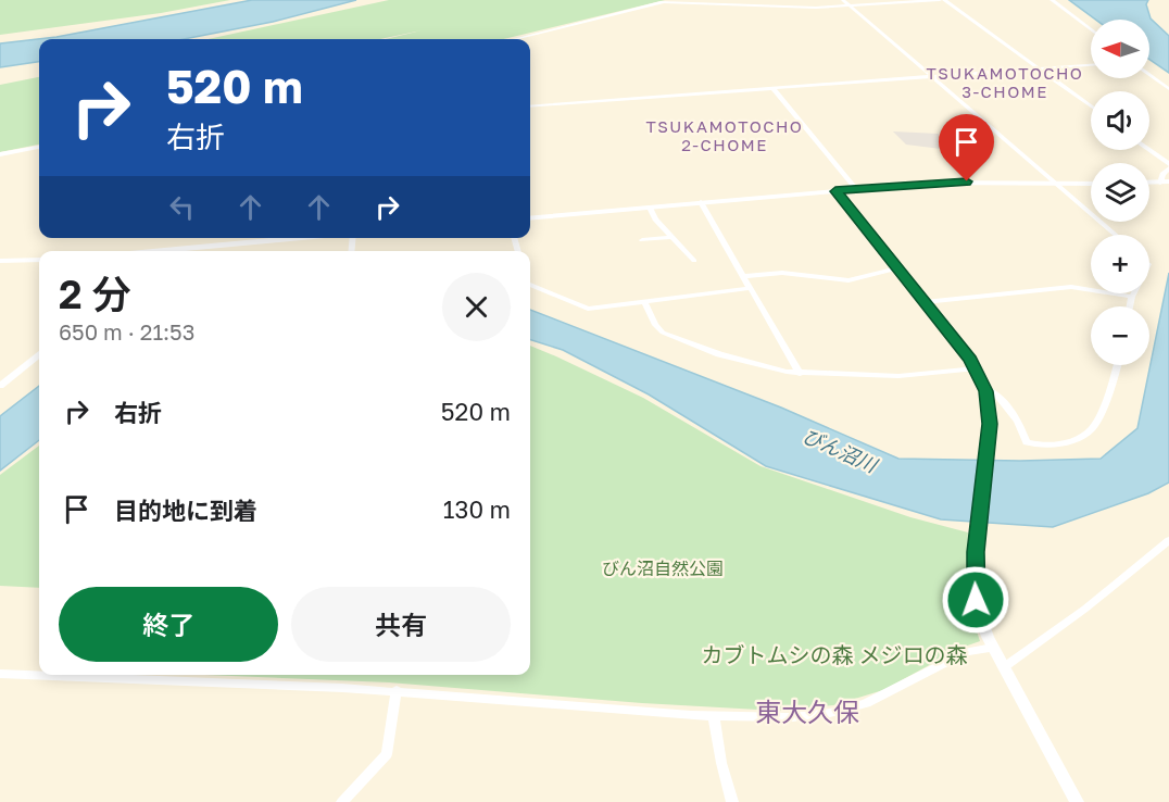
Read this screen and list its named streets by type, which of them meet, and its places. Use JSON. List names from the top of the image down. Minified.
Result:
{"districts":["TSUKAMOTOCHO 3-CHOME","TSUKAMOTOCHO 2-CHOME","東大久保"],"water":["びん沼川"],"parks":["びん沼自然公園","カブトムシの森 メジロの森"],"north":"left","page":{"map_buttons":["+","−"],"turn":["520 m","右折"],"heading":["2 分","650 m · 21:53"],"list":[{"name":"右折","value":"520 m"},{"name":"目的地に到着","value":"130 m"}],"buttons":["終了","共有"]}}
